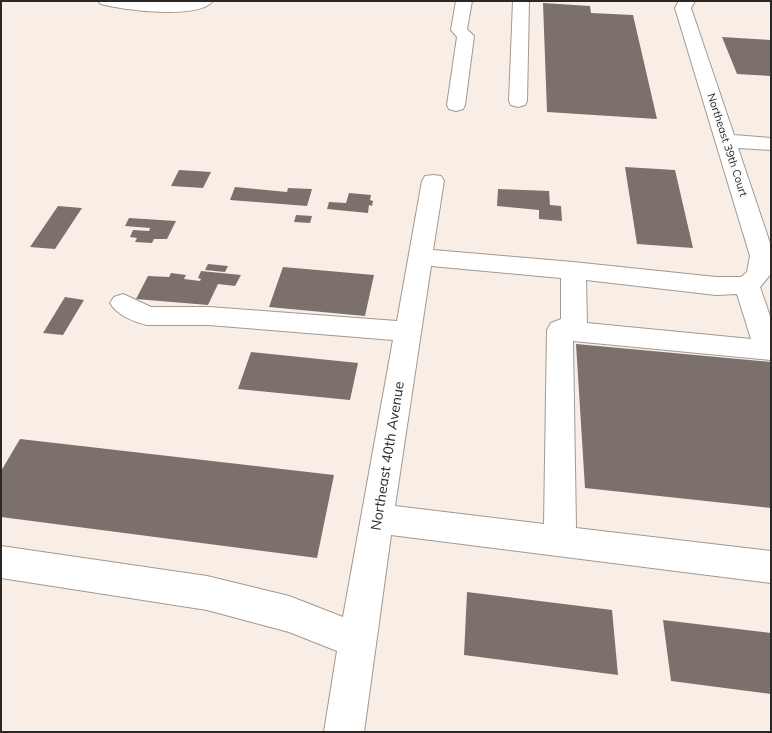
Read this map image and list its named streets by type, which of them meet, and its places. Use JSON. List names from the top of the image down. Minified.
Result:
{"streets":{"street":["Northeast 39th Court","Northeast 40th Avenue"]}}
